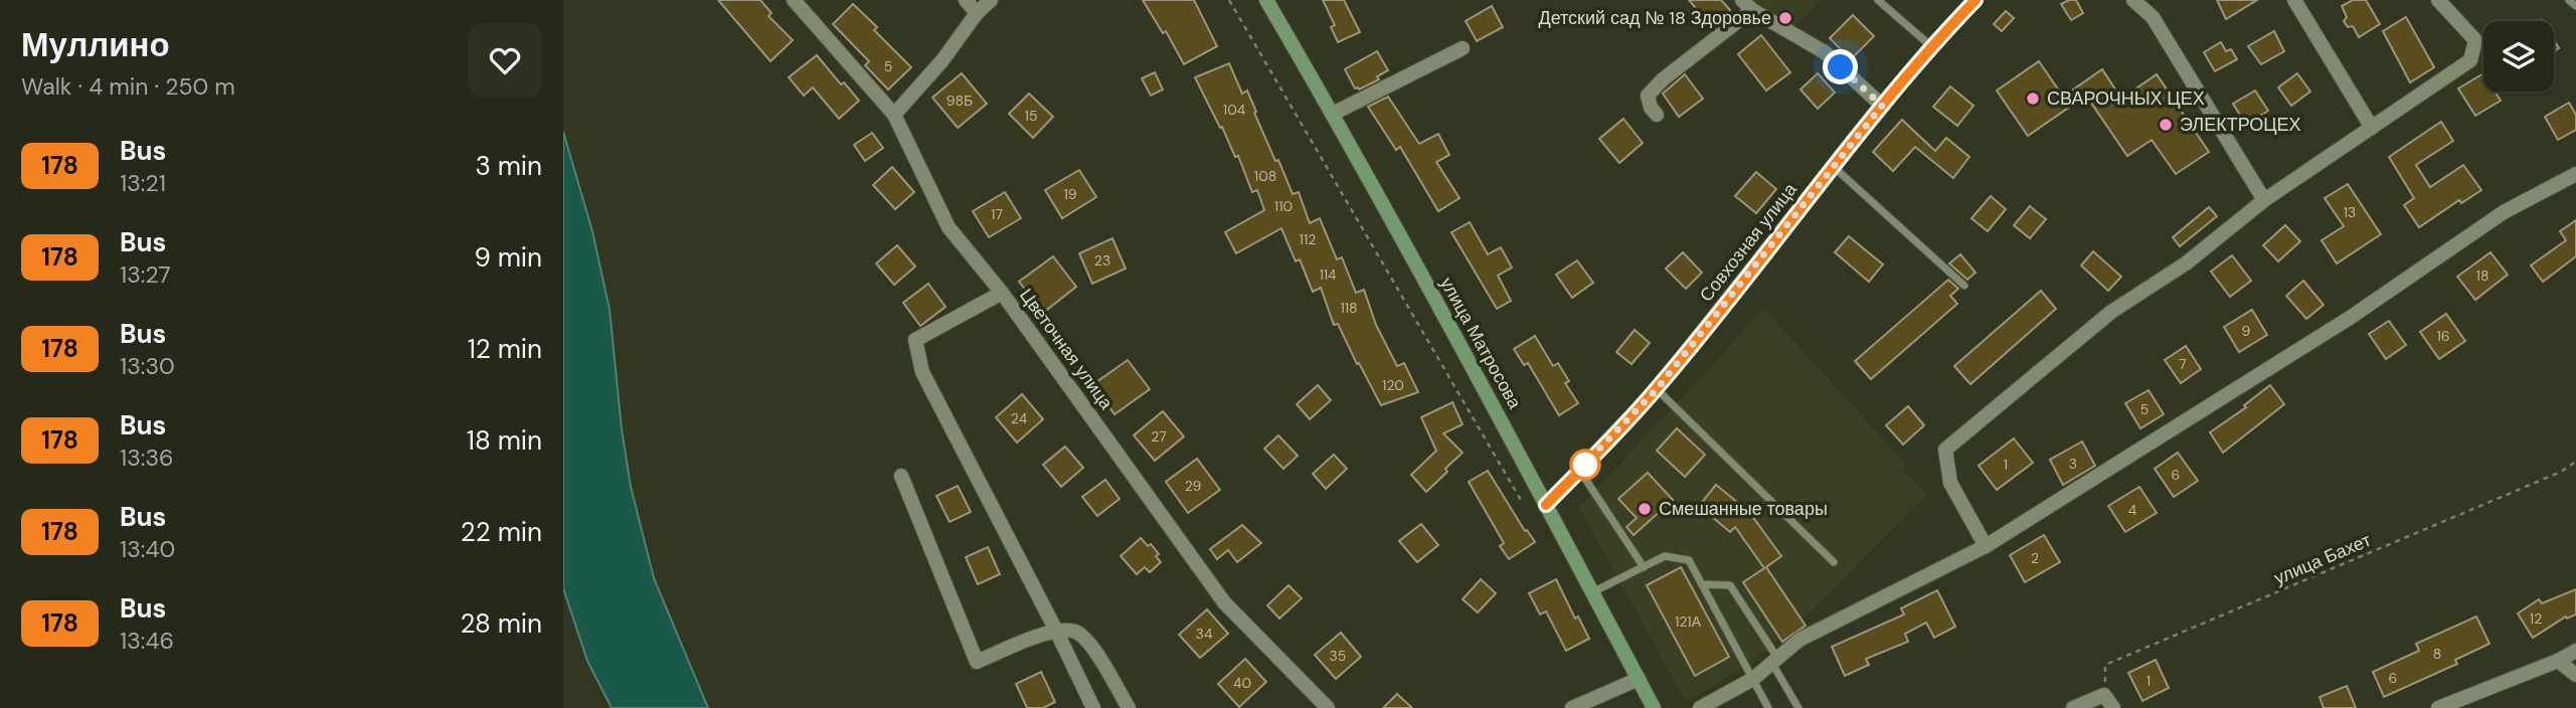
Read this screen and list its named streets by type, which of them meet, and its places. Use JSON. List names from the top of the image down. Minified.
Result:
{"streets":{"main road":["улица Матросова"],"street":["Совхозная улица","Цветочная улица"],"path":["улица Бахет"]},"crossings":[["Совхозная улица","улица Матросова"]],"places":["Детский сад № 18 Здоровье","СВАРОЧНЫХ ЦЕХ","ЭЛЕКТРОЦЕХ","Смешанные товары"],"lines":["bus line 178"],"house_numbers":["5","98Б","104","15","108","19","110","13","17","112","23","114","18","118","9","16","7","120","5","24","27","3","1","6","29","4","2","12","121А","34","8","35","6","1","40"],"page":{"heading":["Муллино","Walk · 4 min · 250 m"],"list":[{"mark":"178","name":"Bus","note":"13:21","value":"3 min"},{"mark":"178","name":"Bus","note":"13:27","value":"9 min"},{"mark":"178","name":"Bus","note":"13:30","value":"12 min"},{"mark":"178","name":"Bus","note":"13:36","value":"18 min"},{"mark":"178","name":"Bus","note":"13:40","value":"22 min"},{"mark":"178","name":"Bus","note":"13:46","value":"28 min"}]}}
